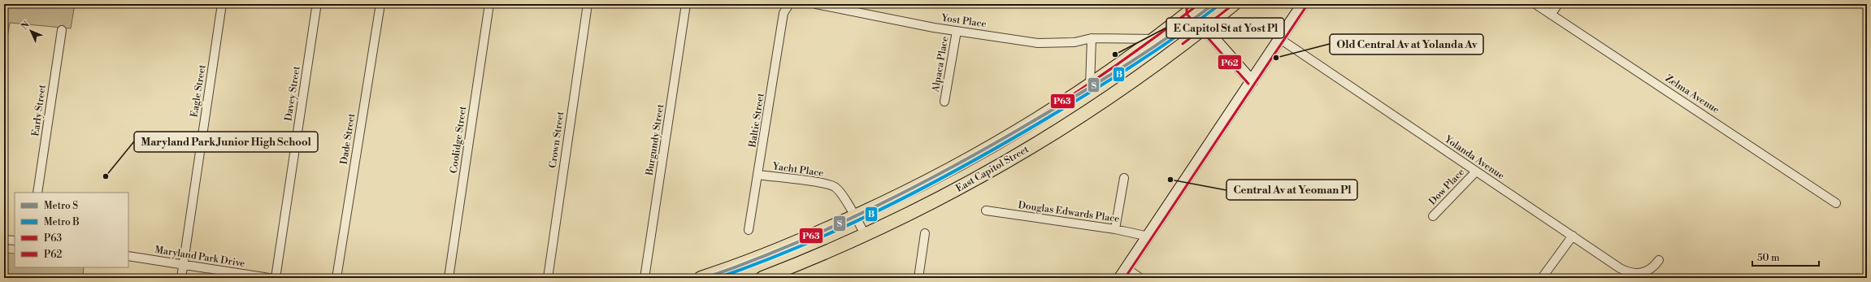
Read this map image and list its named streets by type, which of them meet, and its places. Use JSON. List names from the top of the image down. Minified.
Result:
{"streets":{"main road":["East Capitol Street"],"street":["Yost Place","Alpaca Place","Eagle Street","Davey Street","Zelma Avenue","Early Street","Baltic Street","Dade Street","Coolidge Street","Crown Street","Burgundy Street","Yolanda Avenue","Yacht Place","Dow Place","Douglas Edwards Place","Maryland Park Drive"]},"crossings":[["Yost Place","Alpaca Place"],["Yost Place","East Capitol Street"],["Eagle Street","Maryland Park Drive"],["Baltic Street","Yacht Place"],["Yolanda Avenue","Dow Place"],["East Capitol Street","Yacht Place"]],"places":["E Capitol St at Yost Pl","Old Central Av at Yolanda Av","Maryland Park Junior High School","Central Av at Yeoman Pl"],"lines":["metro line S","transit line P63","transit line P62","metro line B"],"legend":["Metro S","Metro B","P63","P62"],"scale_bar":"50 m","north":"top left"}
